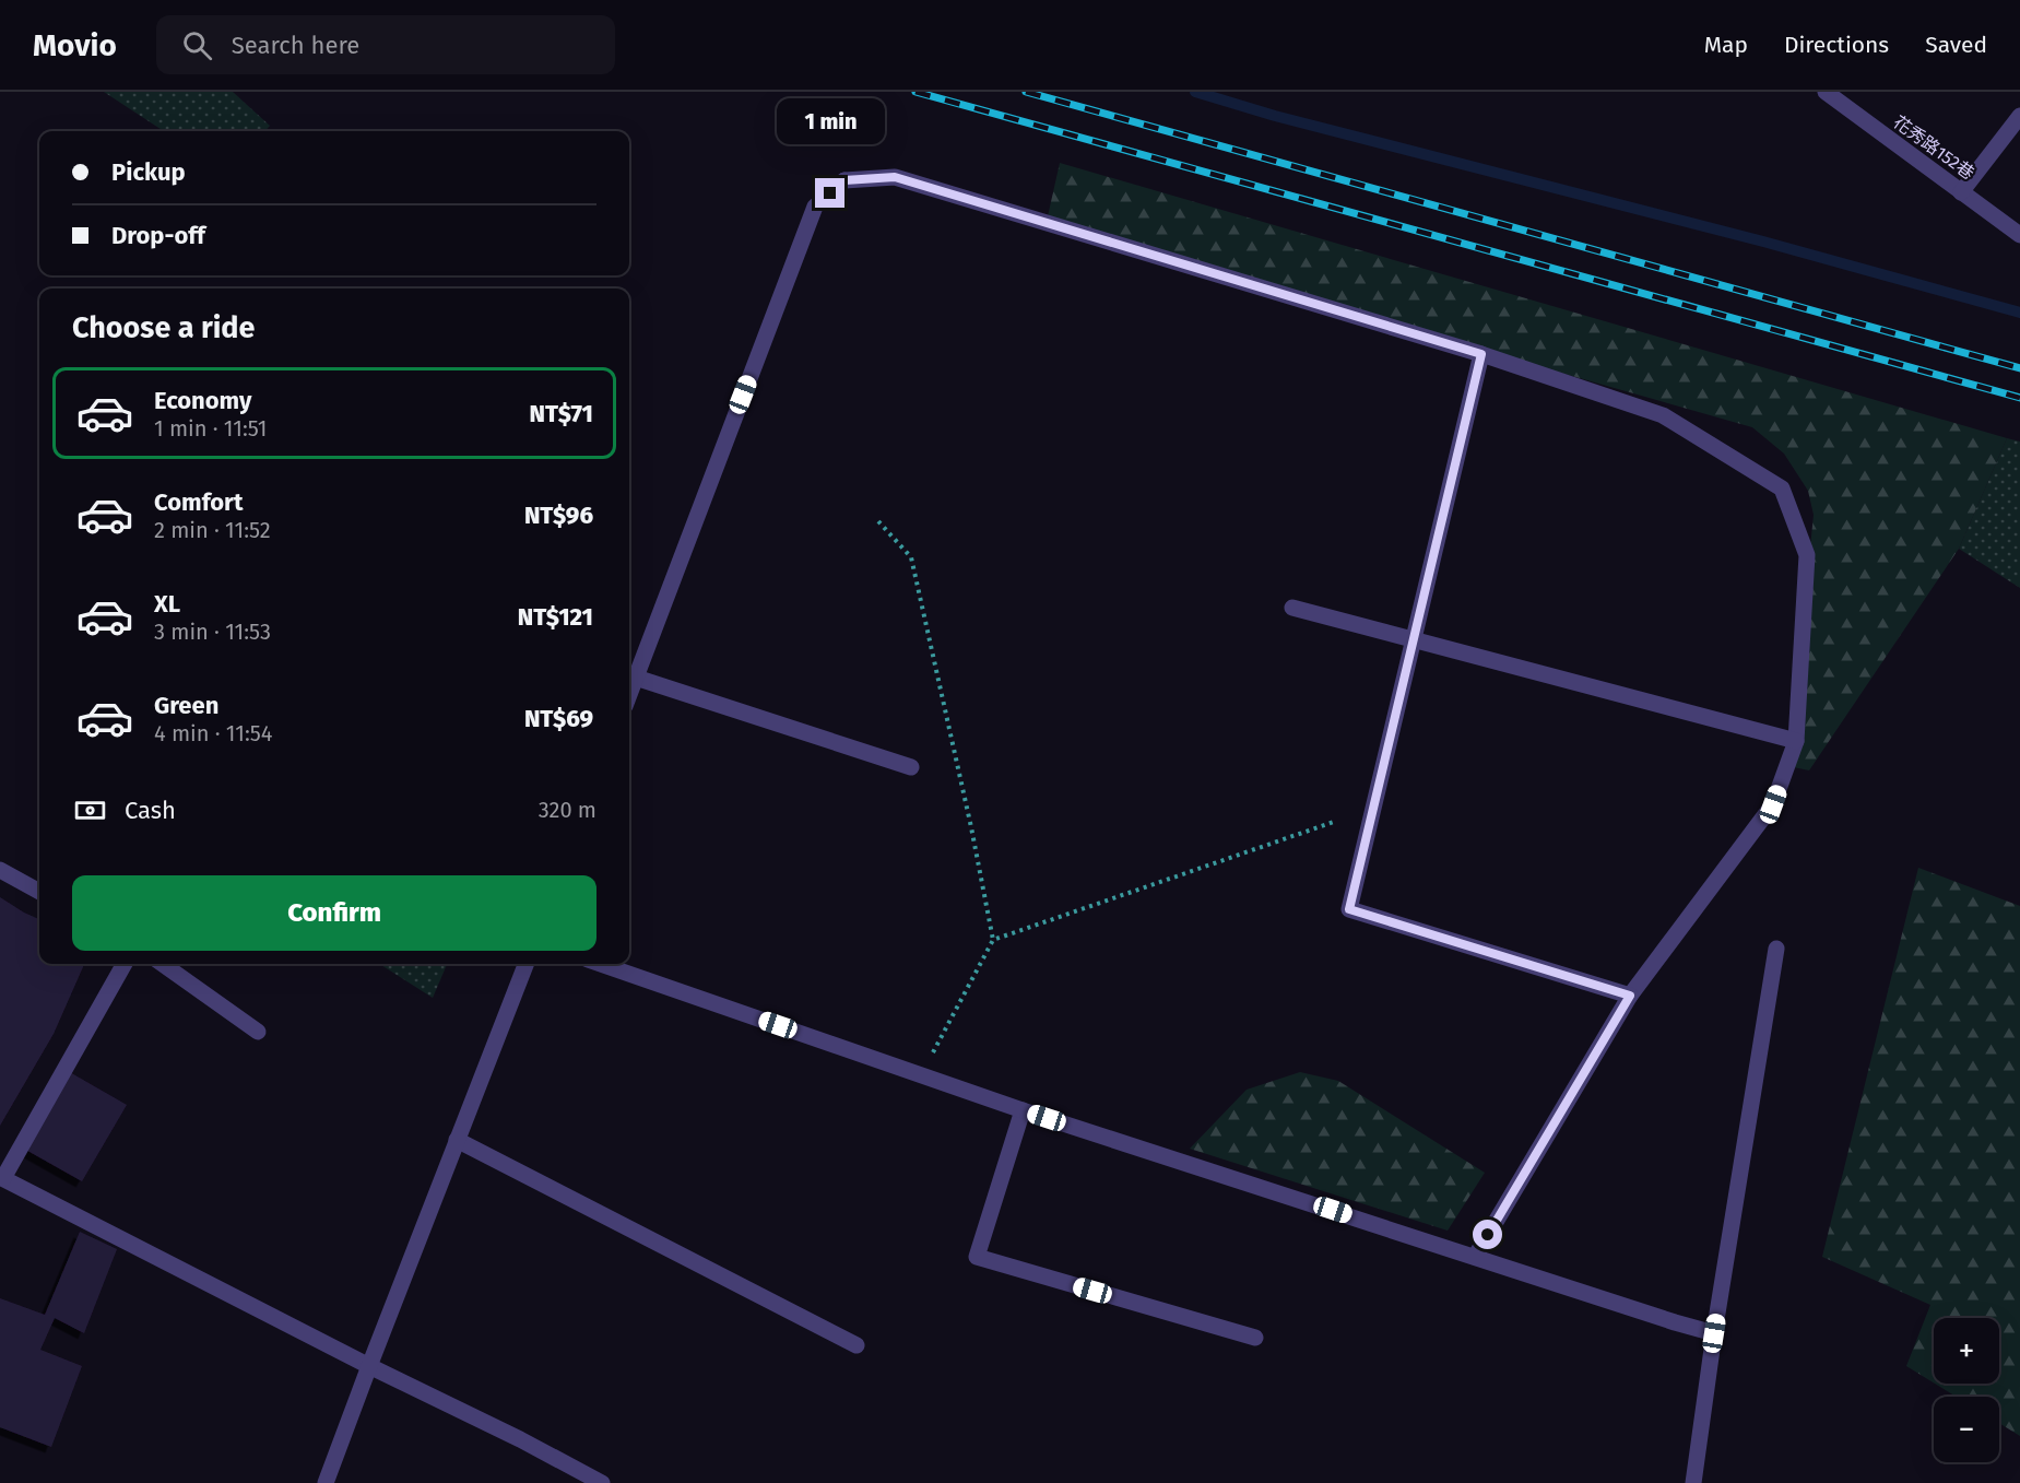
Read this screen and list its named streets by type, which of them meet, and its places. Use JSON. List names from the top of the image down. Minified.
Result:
{"streets":{"street":["花秀路152巷"]},"page":{"header":"Movio","search":"Search here","nav":["Map","Directions","Saved"],"bubble":"1 min","banner":["Pickup","Drop-off"],"heading":"Choose a ride","list":[{"name":"Economy","note":"1 min · 11:51","value":"NT$71"},{"name":"Comfort","note":"2 min · 11:52","value":"NT$96"},{"name":"XL","note":"3 min · 11:53","value":"NT$121"},{"name":"Green","note":"4 min · 11:54","value":"NT$69"}],"pay":["Cash","320 m"],"buttons":"Confirm","map_buttons":["+","−"]}}
